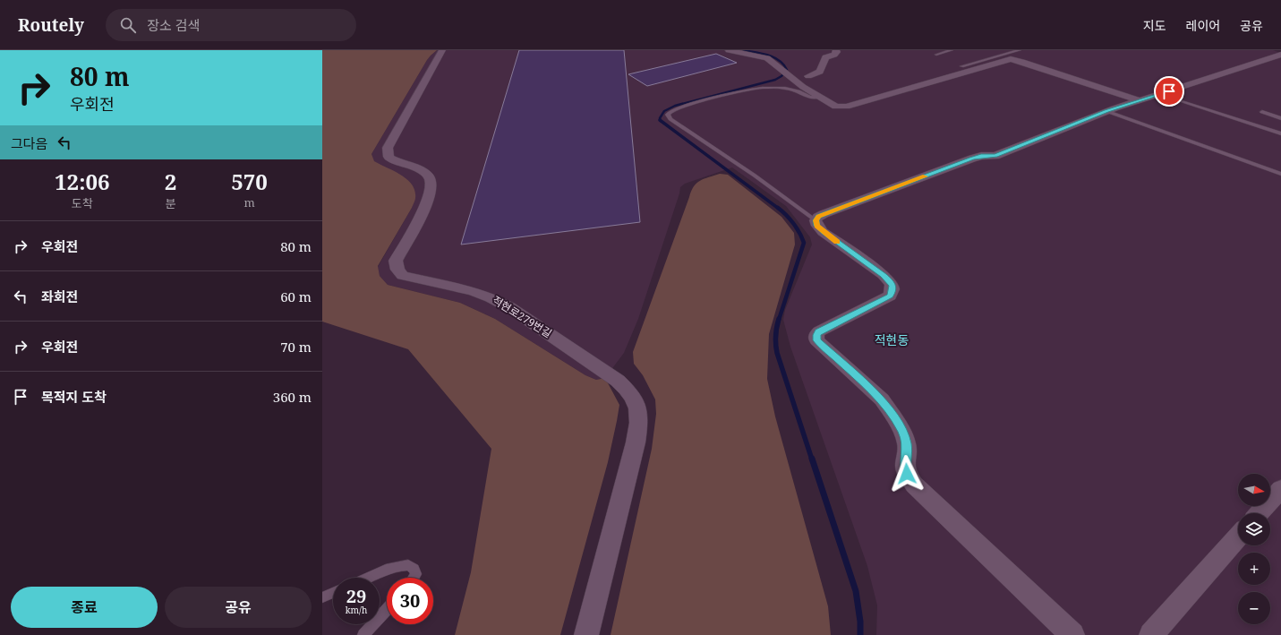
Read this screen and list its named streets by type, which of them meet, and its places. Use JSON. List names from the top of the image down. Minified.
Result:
{"streets":{"street":["적현로279번길"]},"districts":["적현동"],"north":"right","page":{"header":"Routely","search":"장소 검색","nav":["지도","레이어","공유"],"turn":["80 m","우회전"],"then":"그다음","eta":["12:06","도착","2","분","570","m"],"list":[{"name":"우회전","value":"80 m"},{"name":"좌회전","value":"60 m"},{"name":"우회전","value":"70 m"},{"name":"목적지 도착","value":"360 m"}],"map_buttons":["+","−"],"speed":"29 km/h","limit":"30","buttons":["종료","공유"]}}
